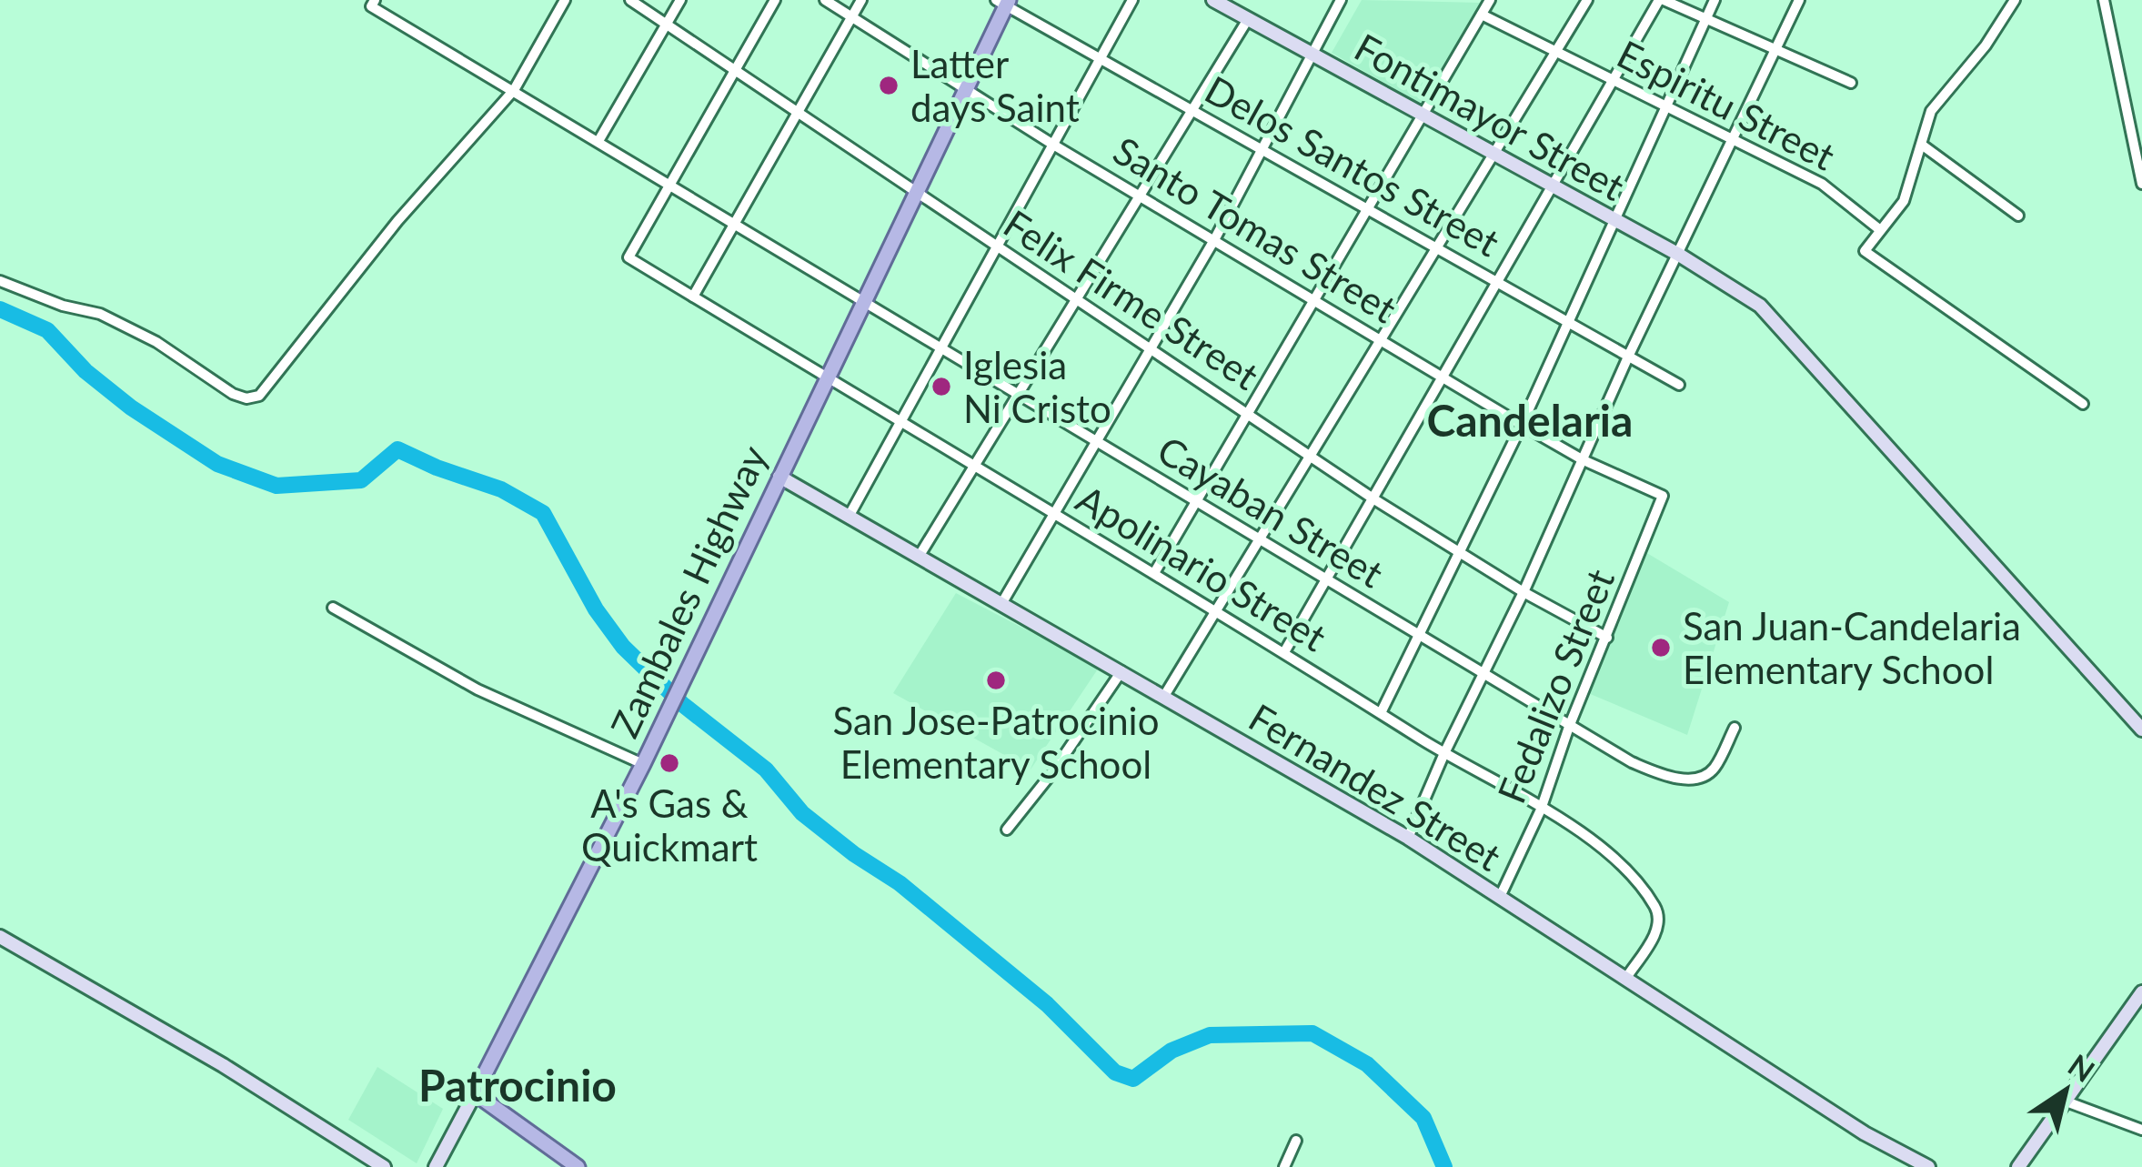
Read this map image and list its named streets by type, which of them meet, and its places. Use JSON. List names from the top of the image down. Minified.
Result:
{"streets":{"main road":["Zambales Highway"],"street":["Espiritu Street","Fontimayor Street","Delos Santos Street","Santo Tomas Street","Felix Firme Street","Cayaban Street","Apolinario Street","Fedalizo Street","Fernandez Street"]},"crossings":[["Delos Santos Street","Zambales Highway"],["Santo Tomas Street","Zambales Highway"],["Santo Tomas Street","Fedalizo Street"],["Felix Firme Street","Zambales Highway"],["Felix Firme Street","Fedalizo Street"],["Cayaban Street","Apolinario Street"],["Cayaban Street","Zambales Highway"],["Cayaban Street","Fedalizo Street"],["Apolinario Street","Zambales Highway"],["Apolinario Street","Fedalizo Street"],["Apolinario Street","Fernandez Street"],["Zambales Highway","Fernandez Street"],["Fedalizo Street","Fernandez Street"]],"districts":["Candelaria","Patrocinio"],"places":["Latter days Saint","Iglesia Ni Cristo","San Juan-Candelaria Elementary School","San Jose-Patrocinio Elementary School","A's Gas & Quickmart"],"north":"top right"}
